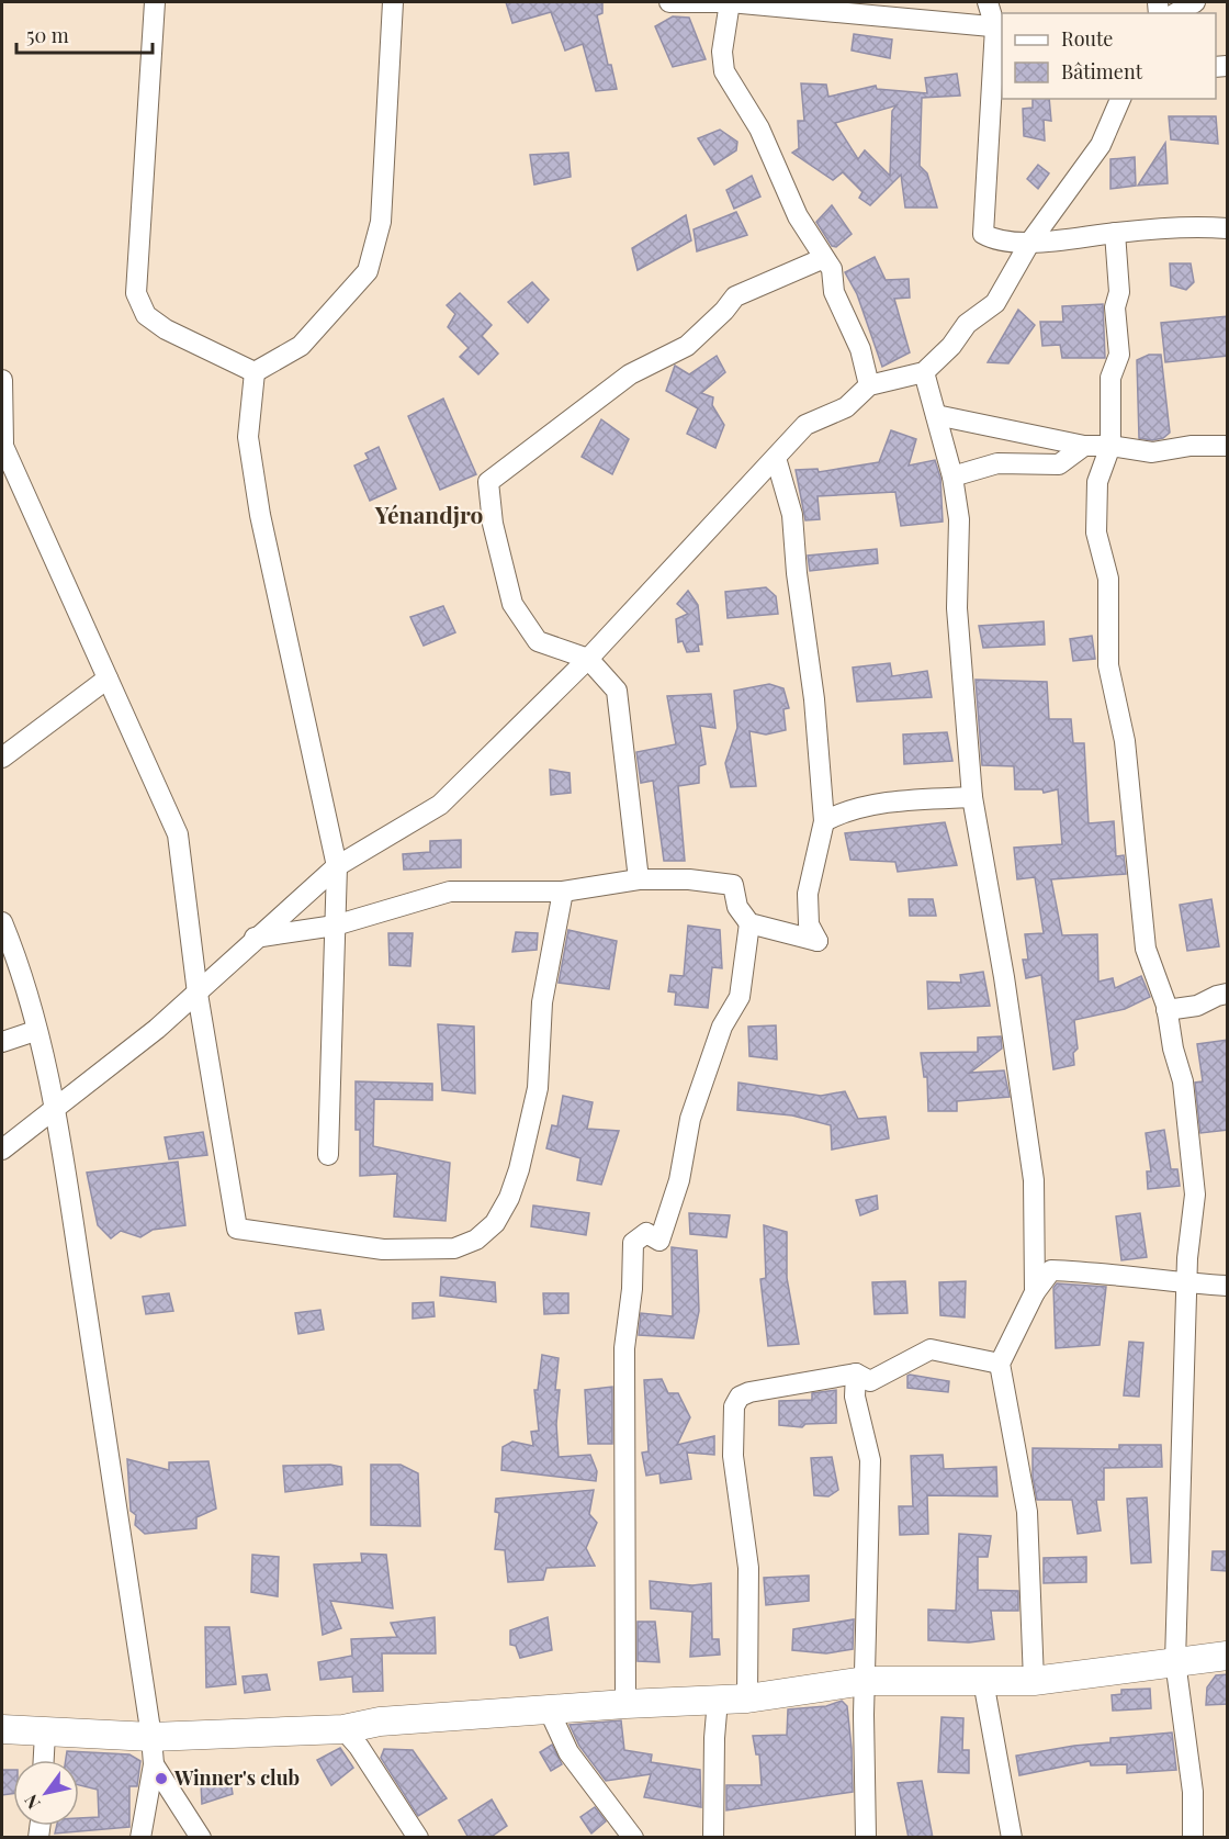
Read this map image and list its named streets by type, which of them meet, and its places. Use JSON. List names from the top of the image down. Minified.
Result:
{"districts":["Yénandjro"],"places":["Winner's club"],"legend":["Route","Bâtiment"],"scale_bar":"50 m","north":"bottom left"}
